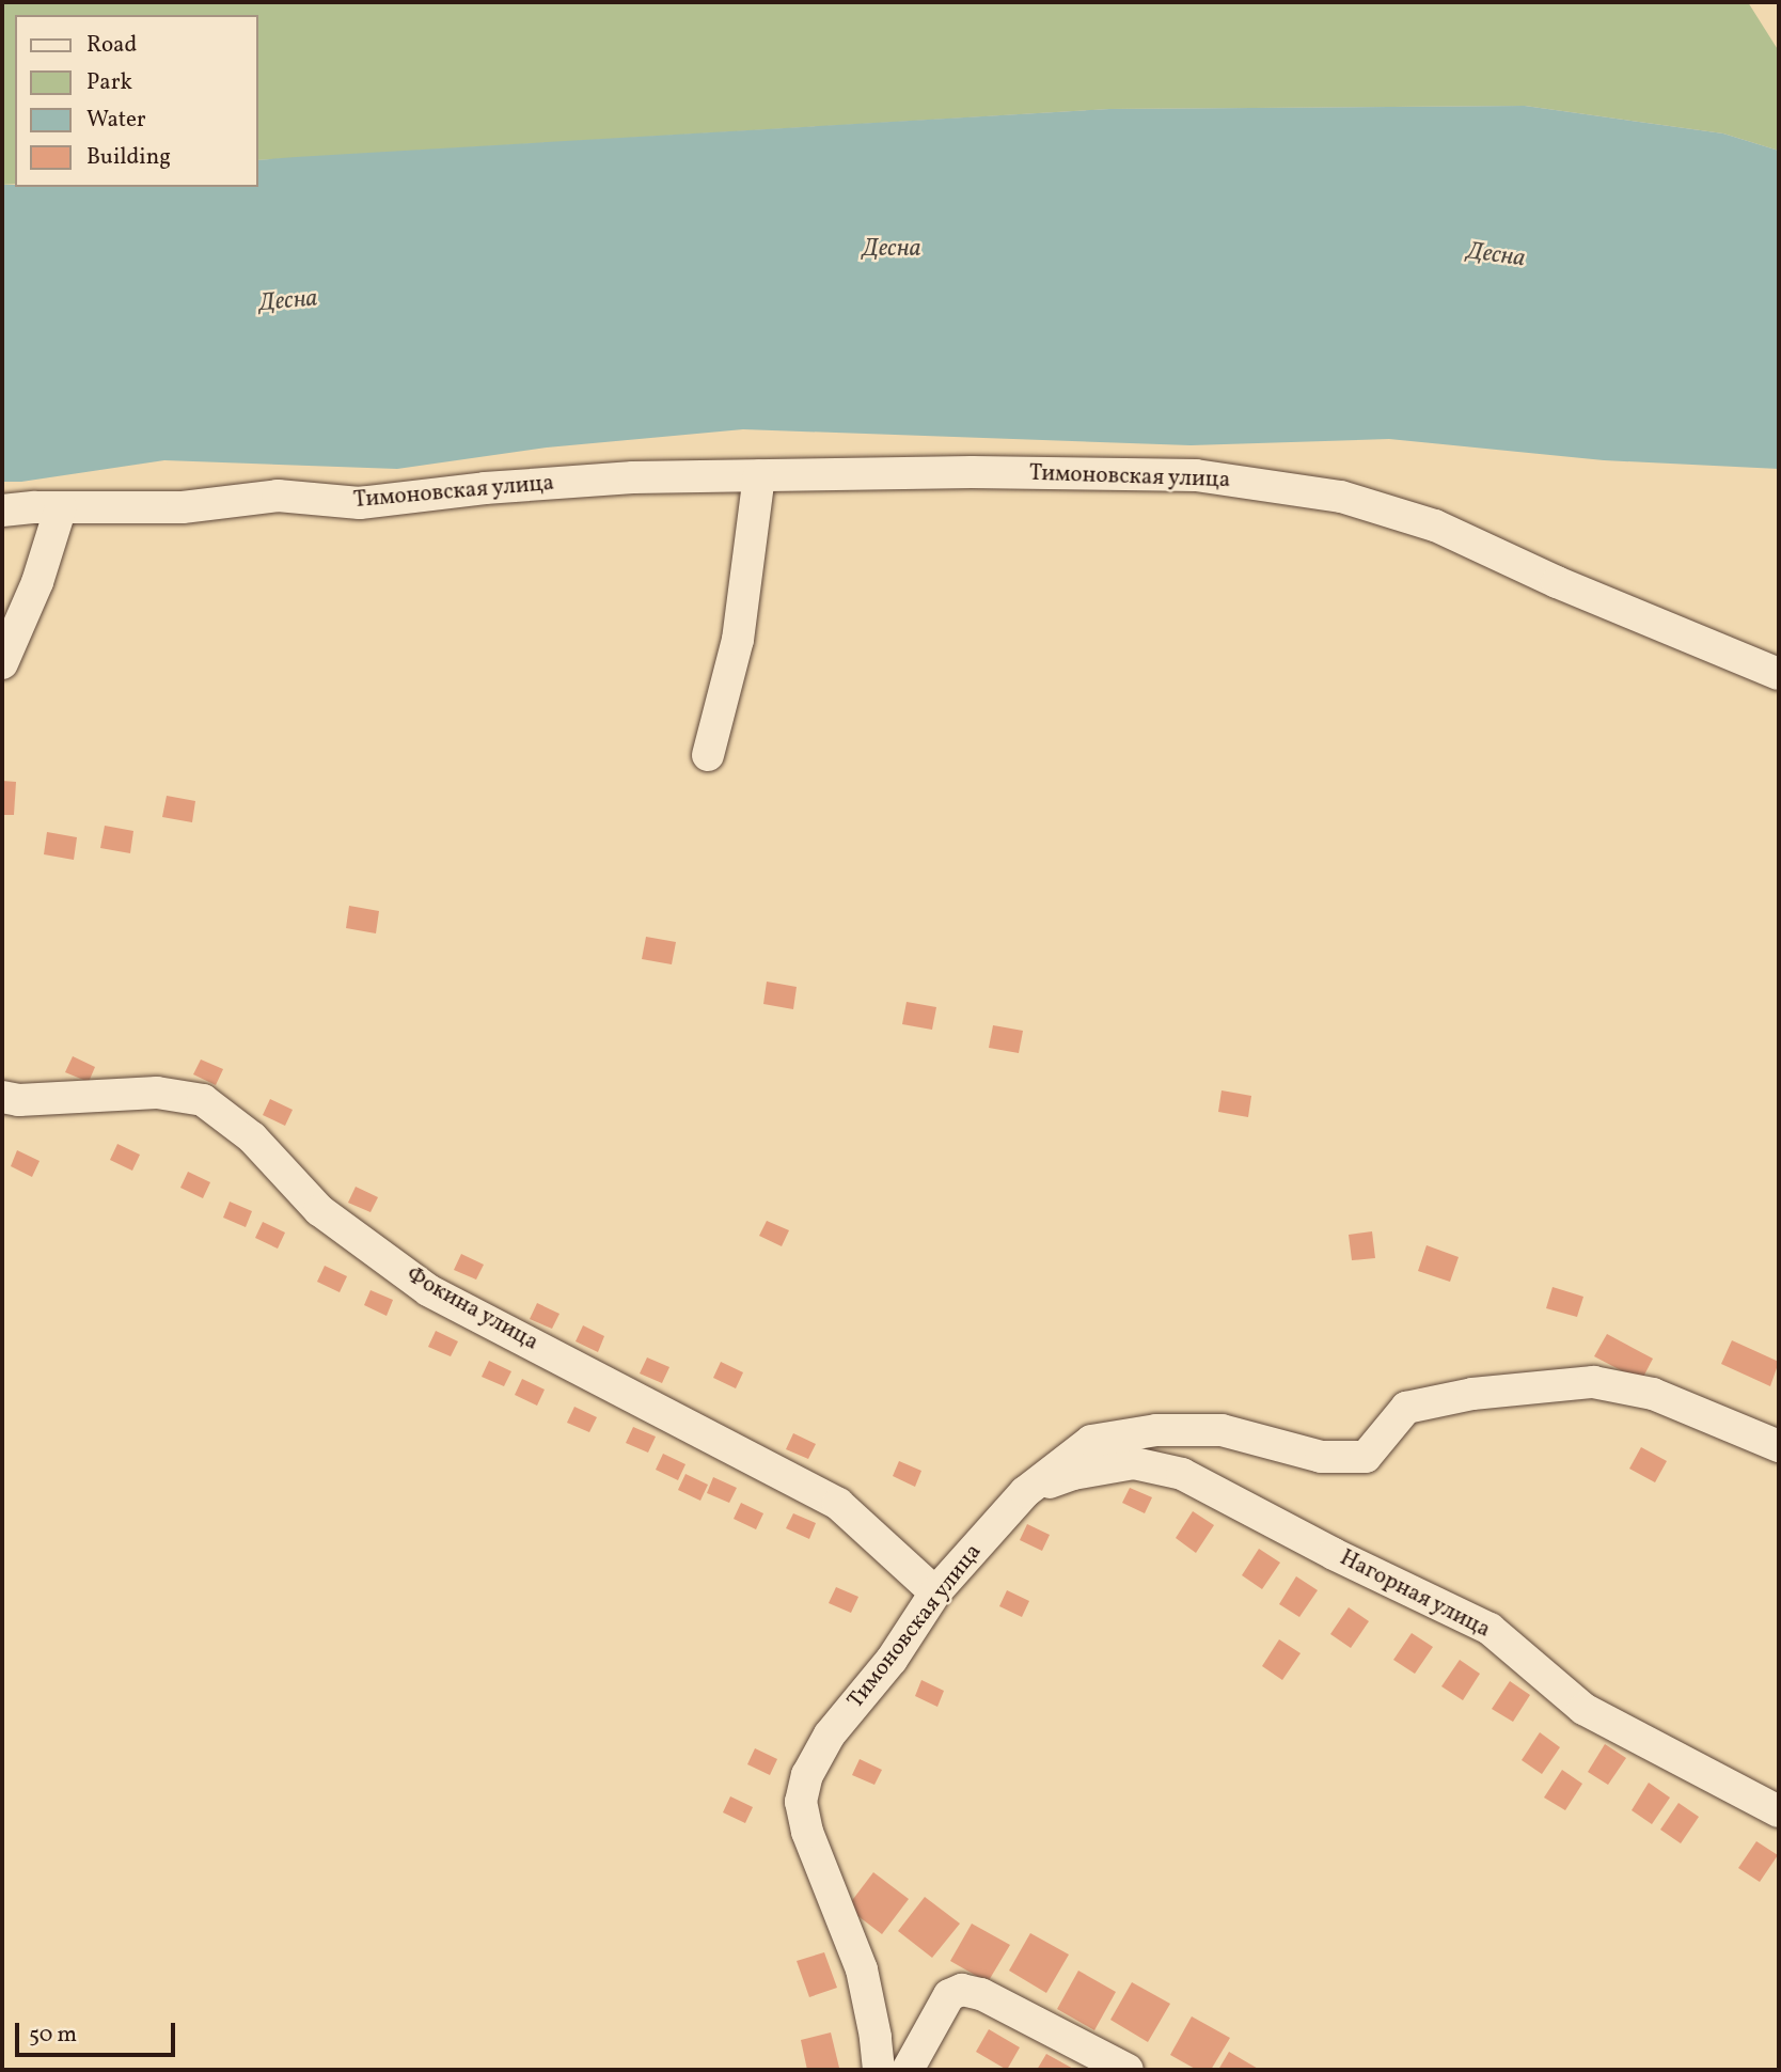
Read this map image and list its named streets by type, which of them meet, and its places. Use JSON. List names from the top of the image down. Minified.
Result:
{"streets":{"street":["Тимоновская улица","Фокина улица","Нагорная улица"]},"crossings":[["Тимоновская улица","Фокина улица"],["Тимоновская улица","Нагорная улица"]],"water":["Десна"],"legend":["Road","Park","Water","Building"],"scale_bar":"50 m"}
